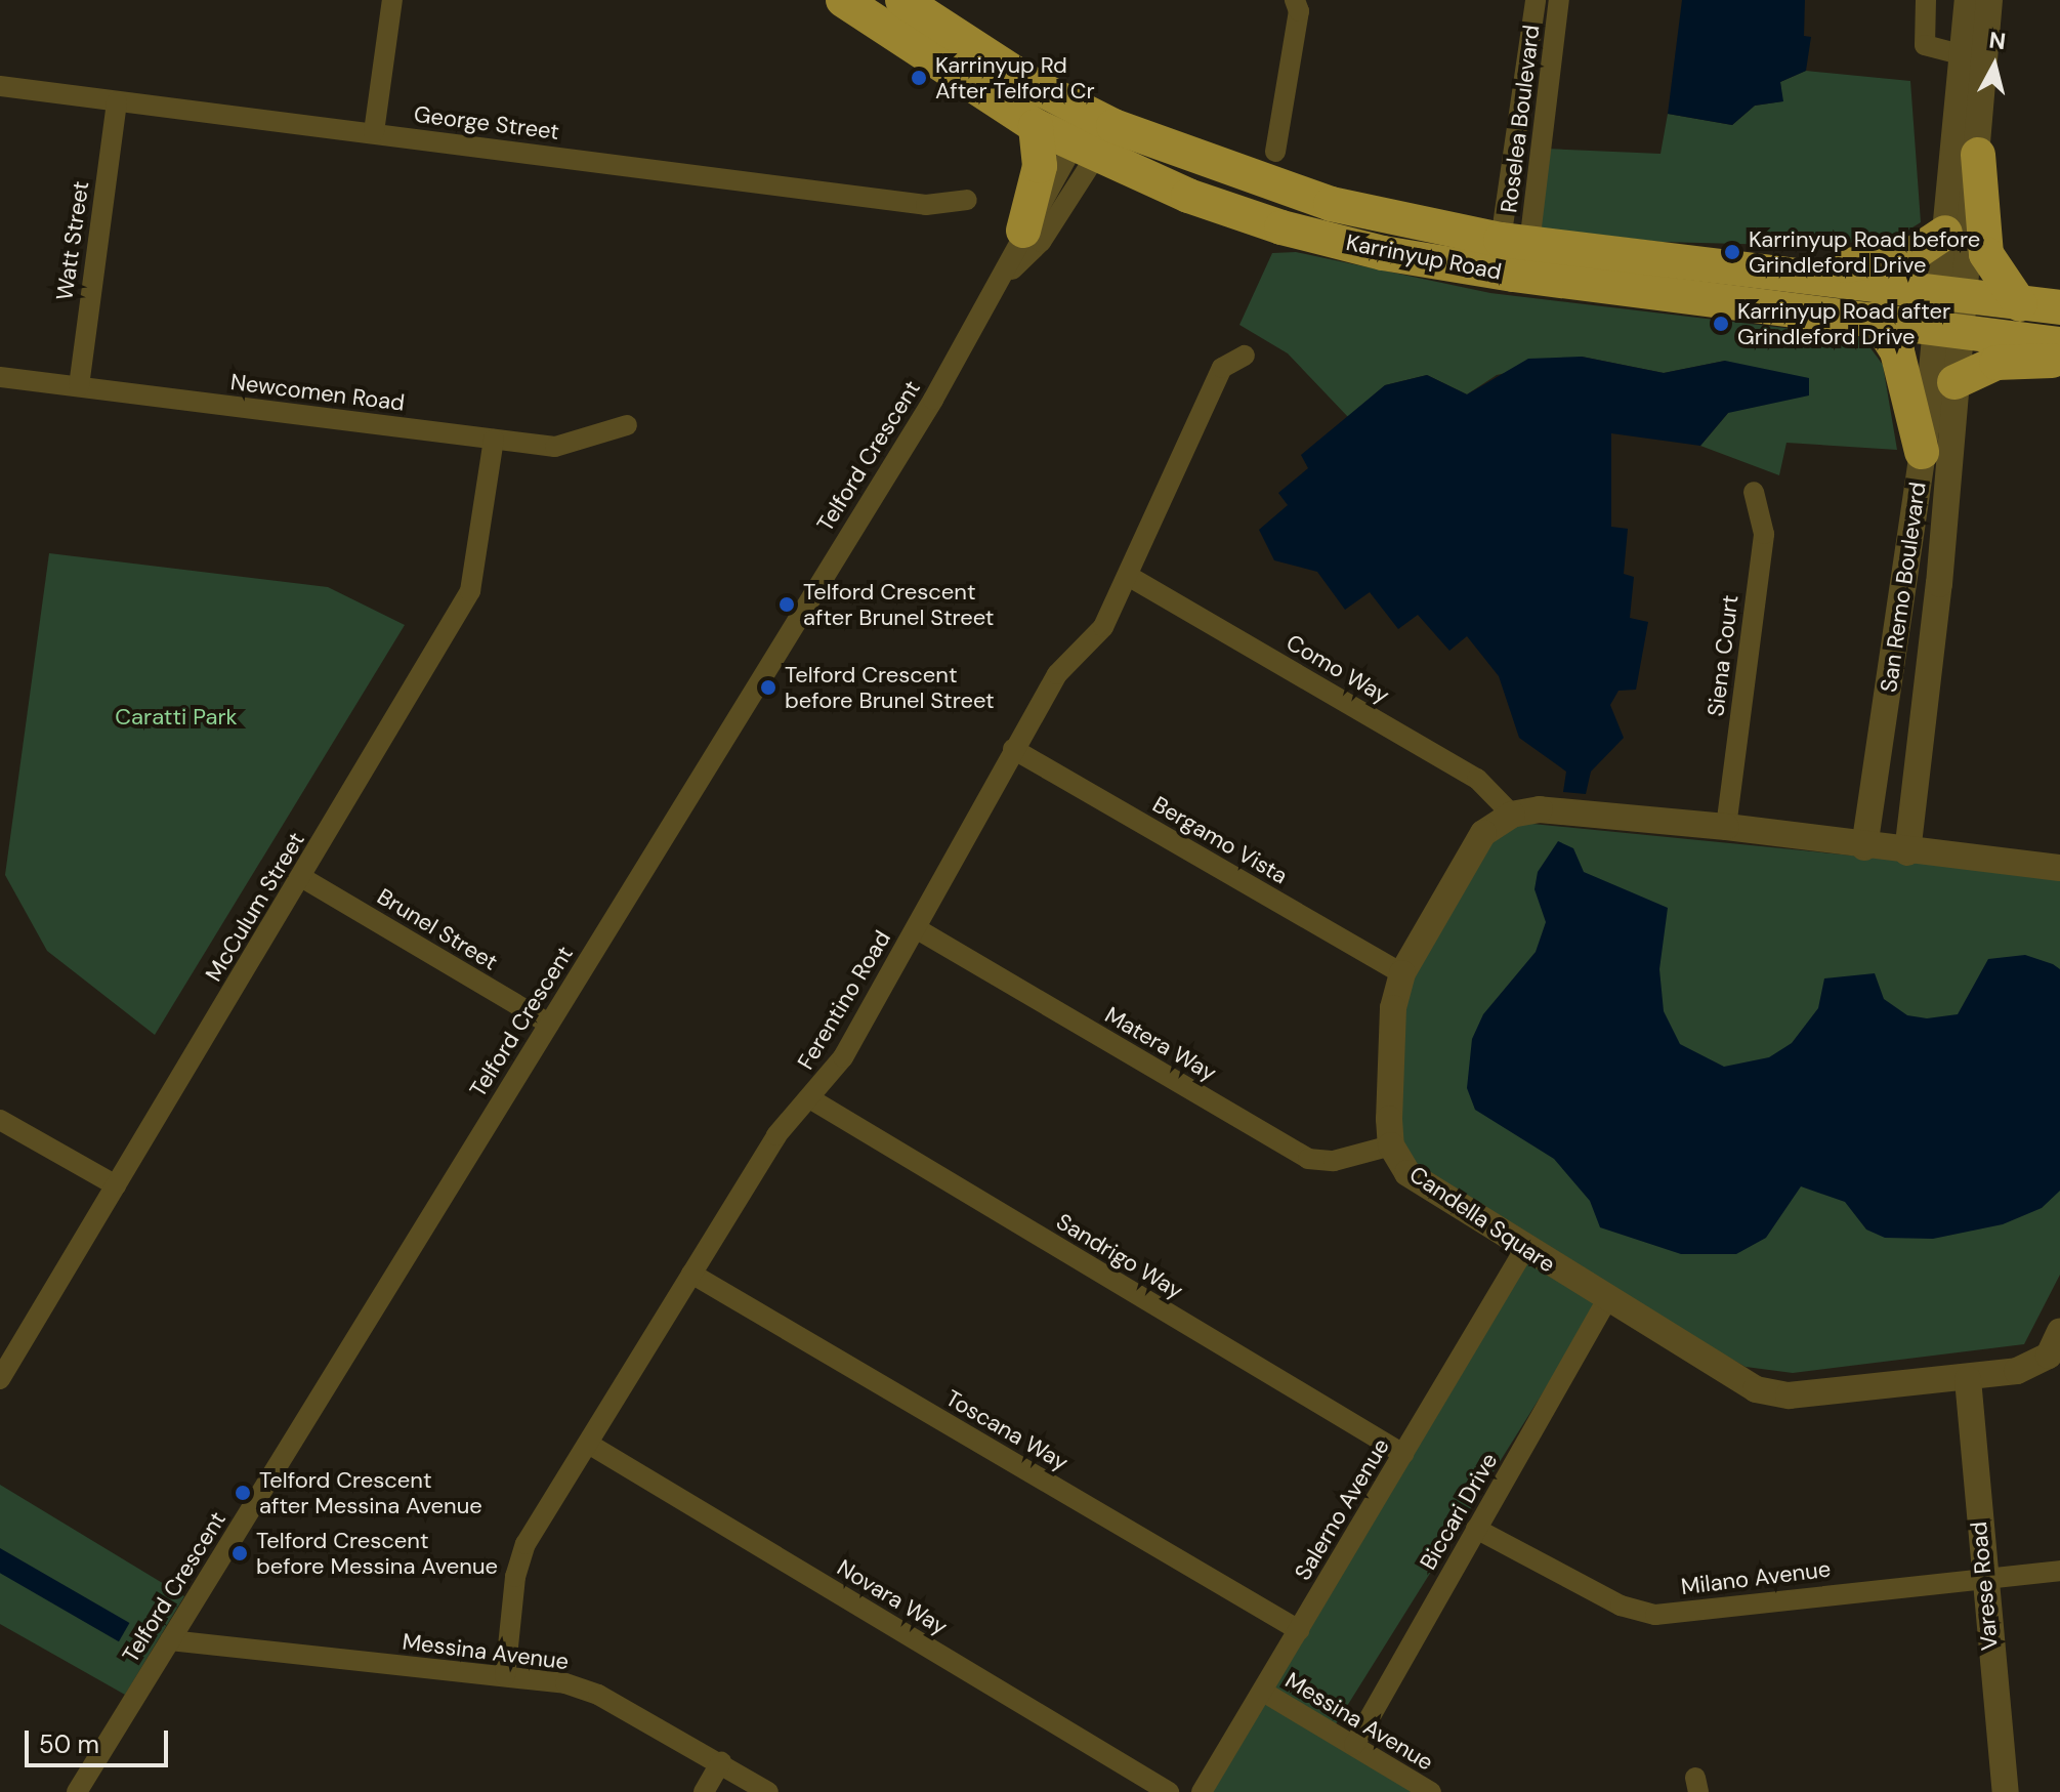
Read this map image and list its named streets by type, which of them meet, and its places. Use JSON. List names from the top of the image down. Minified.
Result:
{"streets":{"highway":["Karrinyup Road"],"street":["Roselea Boulevard","George Street","Watt Street","Newcomen Road","Telford Crescent","San Remo Boulevard","Siena Court","Como Way","Bergamo Vista","McCulum Street","Brunel Street","Ferentino Road","Matera Way","Candella Square","Sandrigo Way","Toscana Way","Salerno Avenue","Biccari Drive","Milano Avenue","Varese Road","Novara Way","Messina Avenue"]},"crossings":[["Roselea Boulevard","Karrinyup Road"],["George Street","Watt Street"],["Watt Street","Newcomen Road"],["Karrinyup Road","Telford Crescent"],["Karrinyup Road","San Remo Boulevard"],["Newcomen Road","McCulum Street"],["Telford Crescent","Brunel Street"],["Telford Crescent","Messina Avenue"],["Como Way","Ferentino Road"],["Como Way","Candella Square"],["Bergamo Vista","Ferentino Road"],["Bergamo Vista","Candella Square"],["McCulum Street","Brunel Street"],["Ferentino Road","Matera Way"],["Ferentino Road","Sandrigo Way"],["Ferentino Road","Toscana Way"],["Ferentino Road","Novara Way"],["Ferentino Road","Messina Avenue"],["Matera Way","Candella Square"],["Candella Square","Salerno Avenue"],["Candella Square","Biccari Drive"],["Candella Square","Varese Road"],["Sandrigo Way","Salerno Avenue"],["Toscana Way","Salerno Avenue"],["Salerno Avenue","Messina Avenue"],["Biccari Drive","Milano Avenue"],["Biccari Drive","Messina Avenue"],["Milano Avenue","Varese Road"]],"parks":["Caratti Park"],"places":["Karrinyup Rd After Telford Cr","Karrinyup Road before Grindleford Drive","Karrinyup Road after Grindleford Drive","Telford Crescent after Brunel Street","Telford Crescent before Brunel Street","Telford Crescent after Messina Avenue","Telford Crescent before Messina Avenue"],"scale_bar":"50 m","north":"top"}
